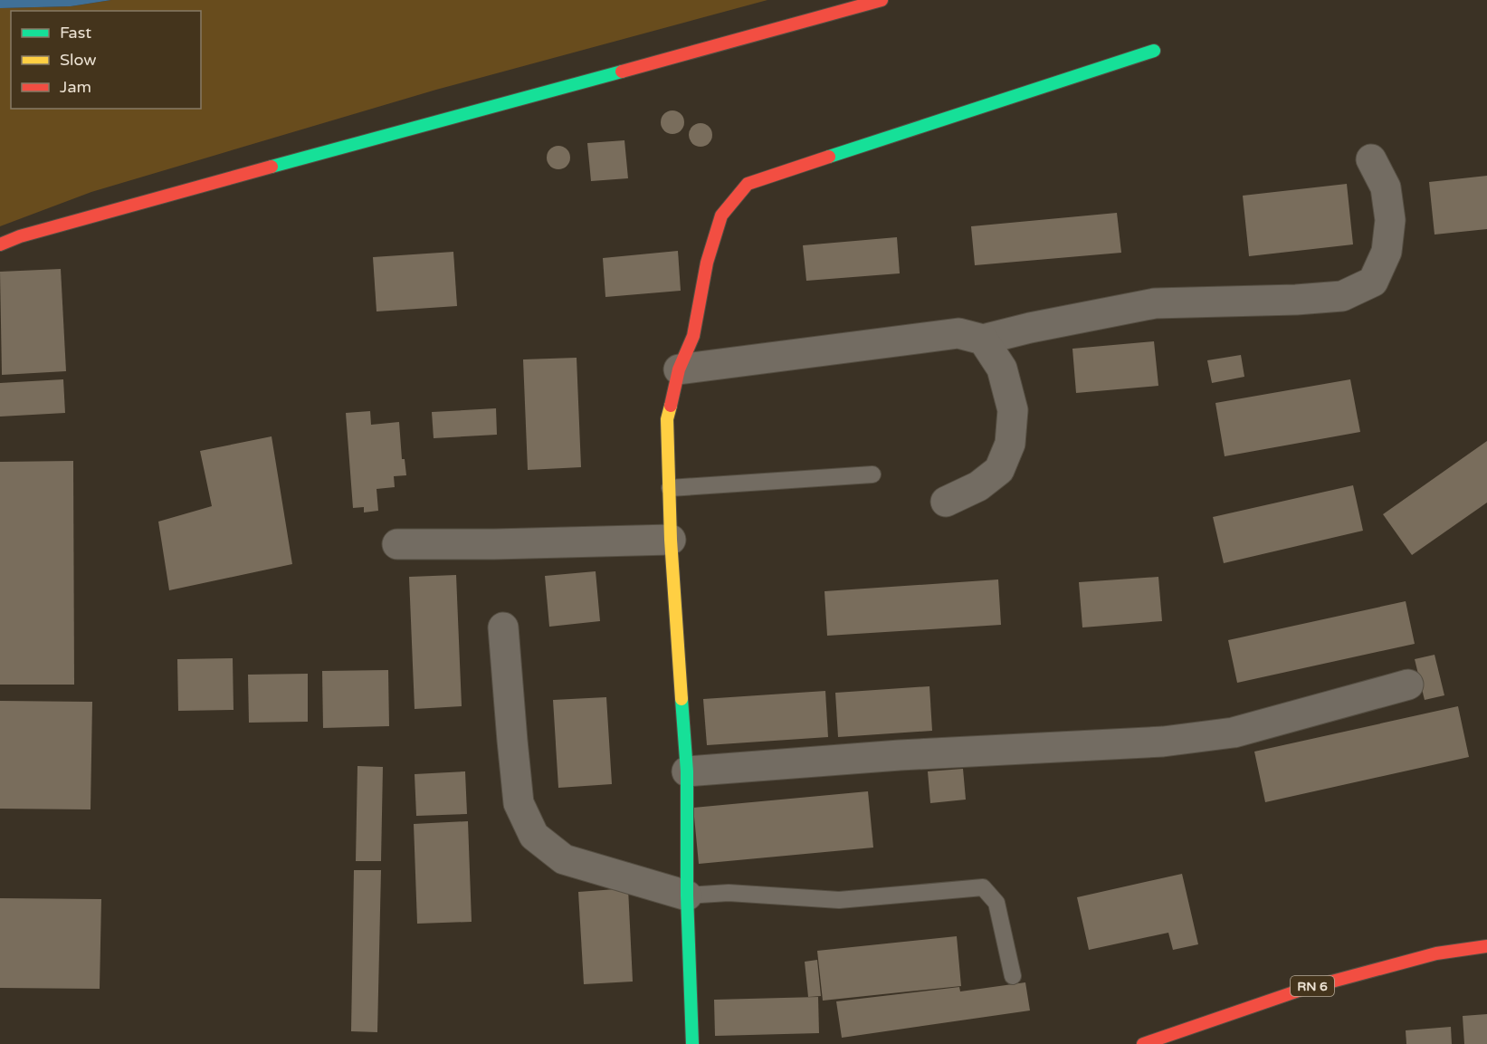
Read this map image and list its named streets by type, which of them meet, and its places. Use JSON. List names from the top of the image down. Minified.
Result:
{"streets":{"street":["RN 6"]},"legend":["Fast","Slow","Jam"]}
